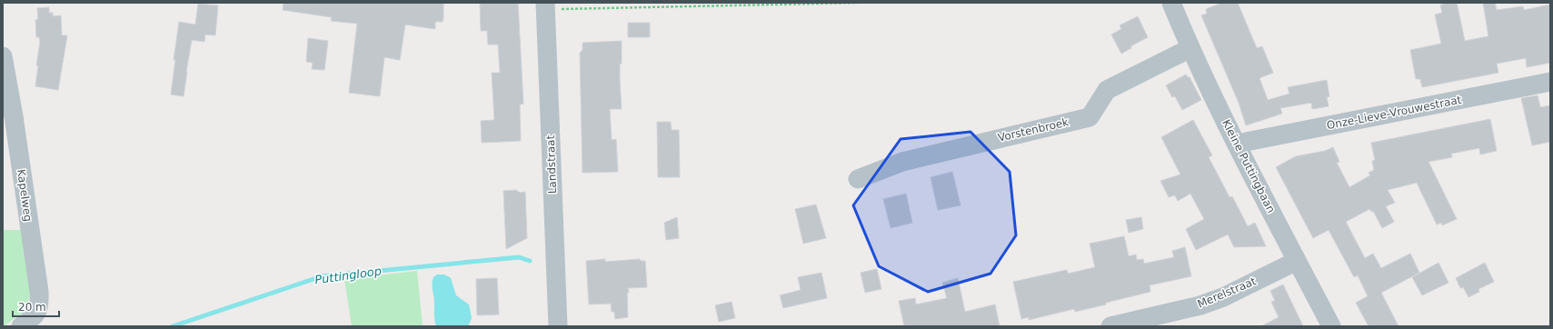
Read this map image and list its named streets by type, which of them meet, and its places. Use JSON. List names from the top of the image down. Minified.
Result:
{"streets":{"street":["Onze-Lieve-Vrouwestraat","Vorstenbroek","Landstraat","Kleine Puttingbaan","Kapelweg","Merelstraat"]},"crossings":[["Onze-Lieve-Vrouwestraat","Kleine Puttingbaan"],["Vorstenbroek","Kleine Puttingbaan"],["Kleine Puttingbaan","Merelstraat"]],"water":["Puttingloop"],"scale_bar":"20 m"}
